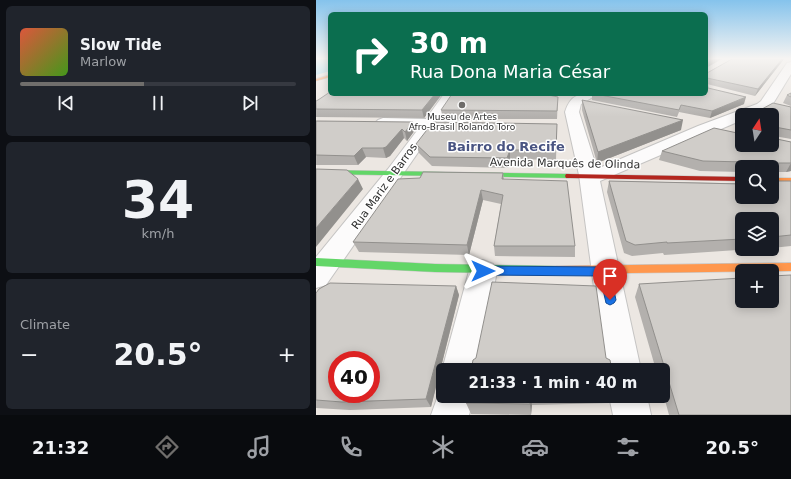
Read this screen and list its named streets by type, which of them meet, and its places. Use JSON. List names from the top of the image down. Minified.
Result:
{"streets":{"main road":["Avenida Marquês de Olinda"],"street":["Rua Mariz e Barros"]},"crossings":[["Avenida Marquês de Olinda","Rua Mariz e Barros"]],"districts":["Bairro do Recife"],"places":["Museu de Artes Afro-Brasil Rolando Toro"],"north":"top","page":{"turn":["30 m","Rua Dona Maria César"],"song":["Slow Tide","Marlow"],"map_buttons":"+","tile":[["34","km/h"],"Climate"],"heat":["−","20.5°","+"],"limit":"40","trip":"21:33 · 1 min · 40 m","tabs":["21:32","20.5°"]}}
